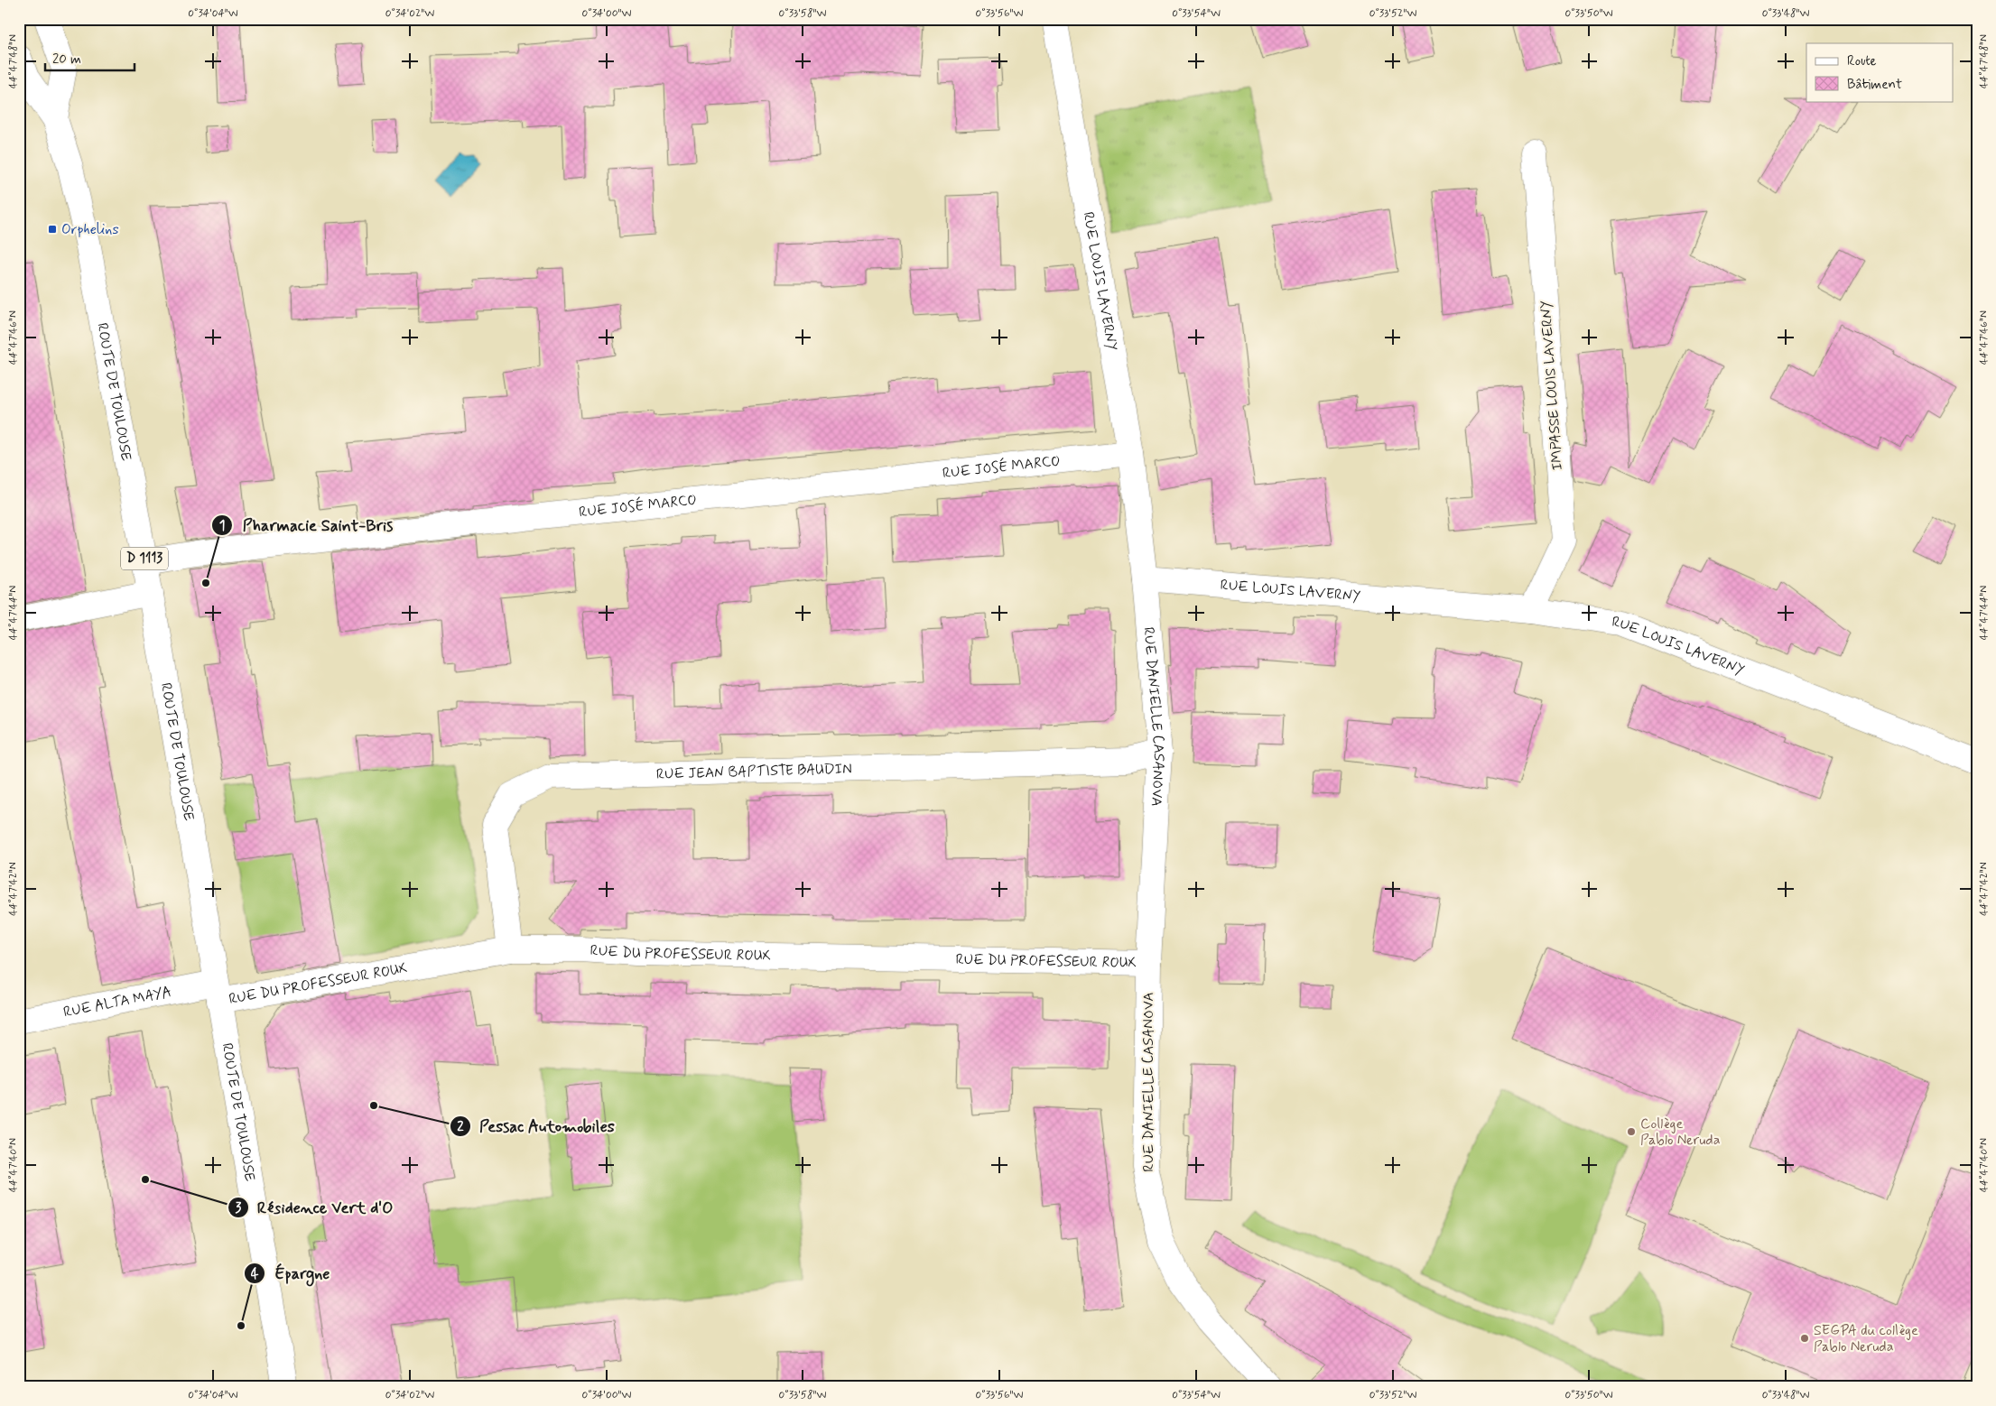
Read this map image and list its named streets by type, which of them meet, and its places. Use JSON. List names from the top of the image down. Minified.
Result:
{"streets":{"street":["RUE LOUIS LAVERNY","IMPASSE LOUIS LAVERNY","ROUTE DE TOULOUSE","RUE JOSÉ MARCO","D 1113","RUE DANIELLE CASANOVA","RUE JEAN BAPTISTE BAUDIN","RUE DU PROFESSEUR ROUX","RUE ALTA MAYA"]},"crossings":[["RUE LOUIS LAVERNY","IMPASSE LOUIS LAVERNY"],["RUE LOUIS LAVERNY","RUE JOSÉ MARCO"],["RUE LOUIS LAVERNY","RUE DANIELLE CASANOVA"],["ROUTE DE TOULOUSE","RUE JOSÉ MARCO"],["ROUTE DE TOULOUSE","RUE DU PROFESSEUR ROUX"],["ROUTE DE TOULOUSE","RUE ALTA MAYA"],["RUE DANIELLE CASANOVA","RUE JEAN BAPTISTE BAUDIN"],["RUE DANIELLE CASANOVA","RUE DU PROFESSEUR ROUX"],["RUE JEAN BAPTISTE BAUDIN","RUE DU PROFESSEUR ROUX"],["RUE DU PROFESSEUR ROUX","RUE ALTA MAYA"]],"places":{"transit":["Orphelins"],"other":["Pharmacie Saint-Bris","Pessac Automobiles","Collège Pablo Neruda","Résidence Vert d'O","Épargne","SEGPA du collège Pablo Neruda"]},"legend":["Route","Bâtiment"],"scale_bar":"20 m","coordinates":["0°34'04\"W","0°34'02\"W","0°34'00\"W","0°33'58\"W","0°33'56\"W","0°33'54\"W","0°33'52\"W","0°33'50\"W","0°33'48\"W","44°47'48\"N","44°47'46\"N","44°47'44\"N","44°47'42\"N","44°47'40\"N"]}
